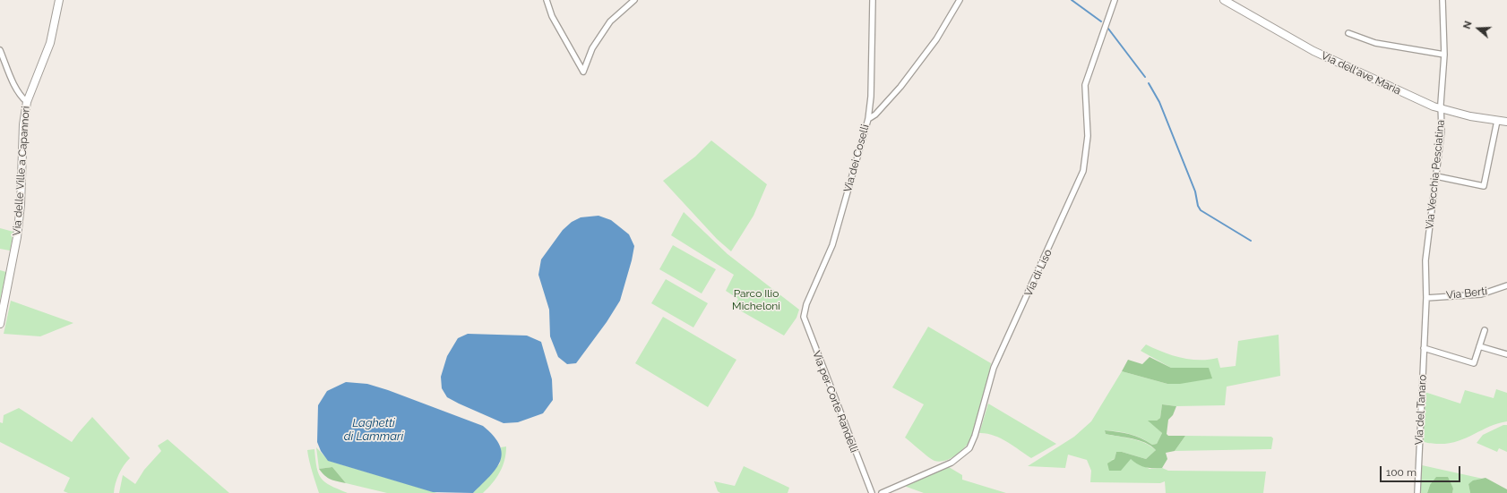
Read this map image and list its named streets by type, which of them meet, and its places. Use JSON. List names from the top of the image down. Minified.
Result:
{"streets":{"street":["Via dell'ave Maria","Via dei Coselli","Via delle Ville a Capannori","Via Vecchia Pesciatina","Via di Liso","Via Berti","Via per Corte Randelli","Via del Tanaro"]},"crossings":[["Via dell'ave Maria","Via Vecchia Pesciatina"],["Via dei Coselli","Via per Corte Randelli"],["Via Vecchia Pesciatina","Via Berti"],["Via Vecchia Pesciatina","Via del Tanaro"]],"water":["Laghetti di Lammari"],"parks":["Parco Ilio Micheloni"],"scale_bar":"100 m","north":"left"}
